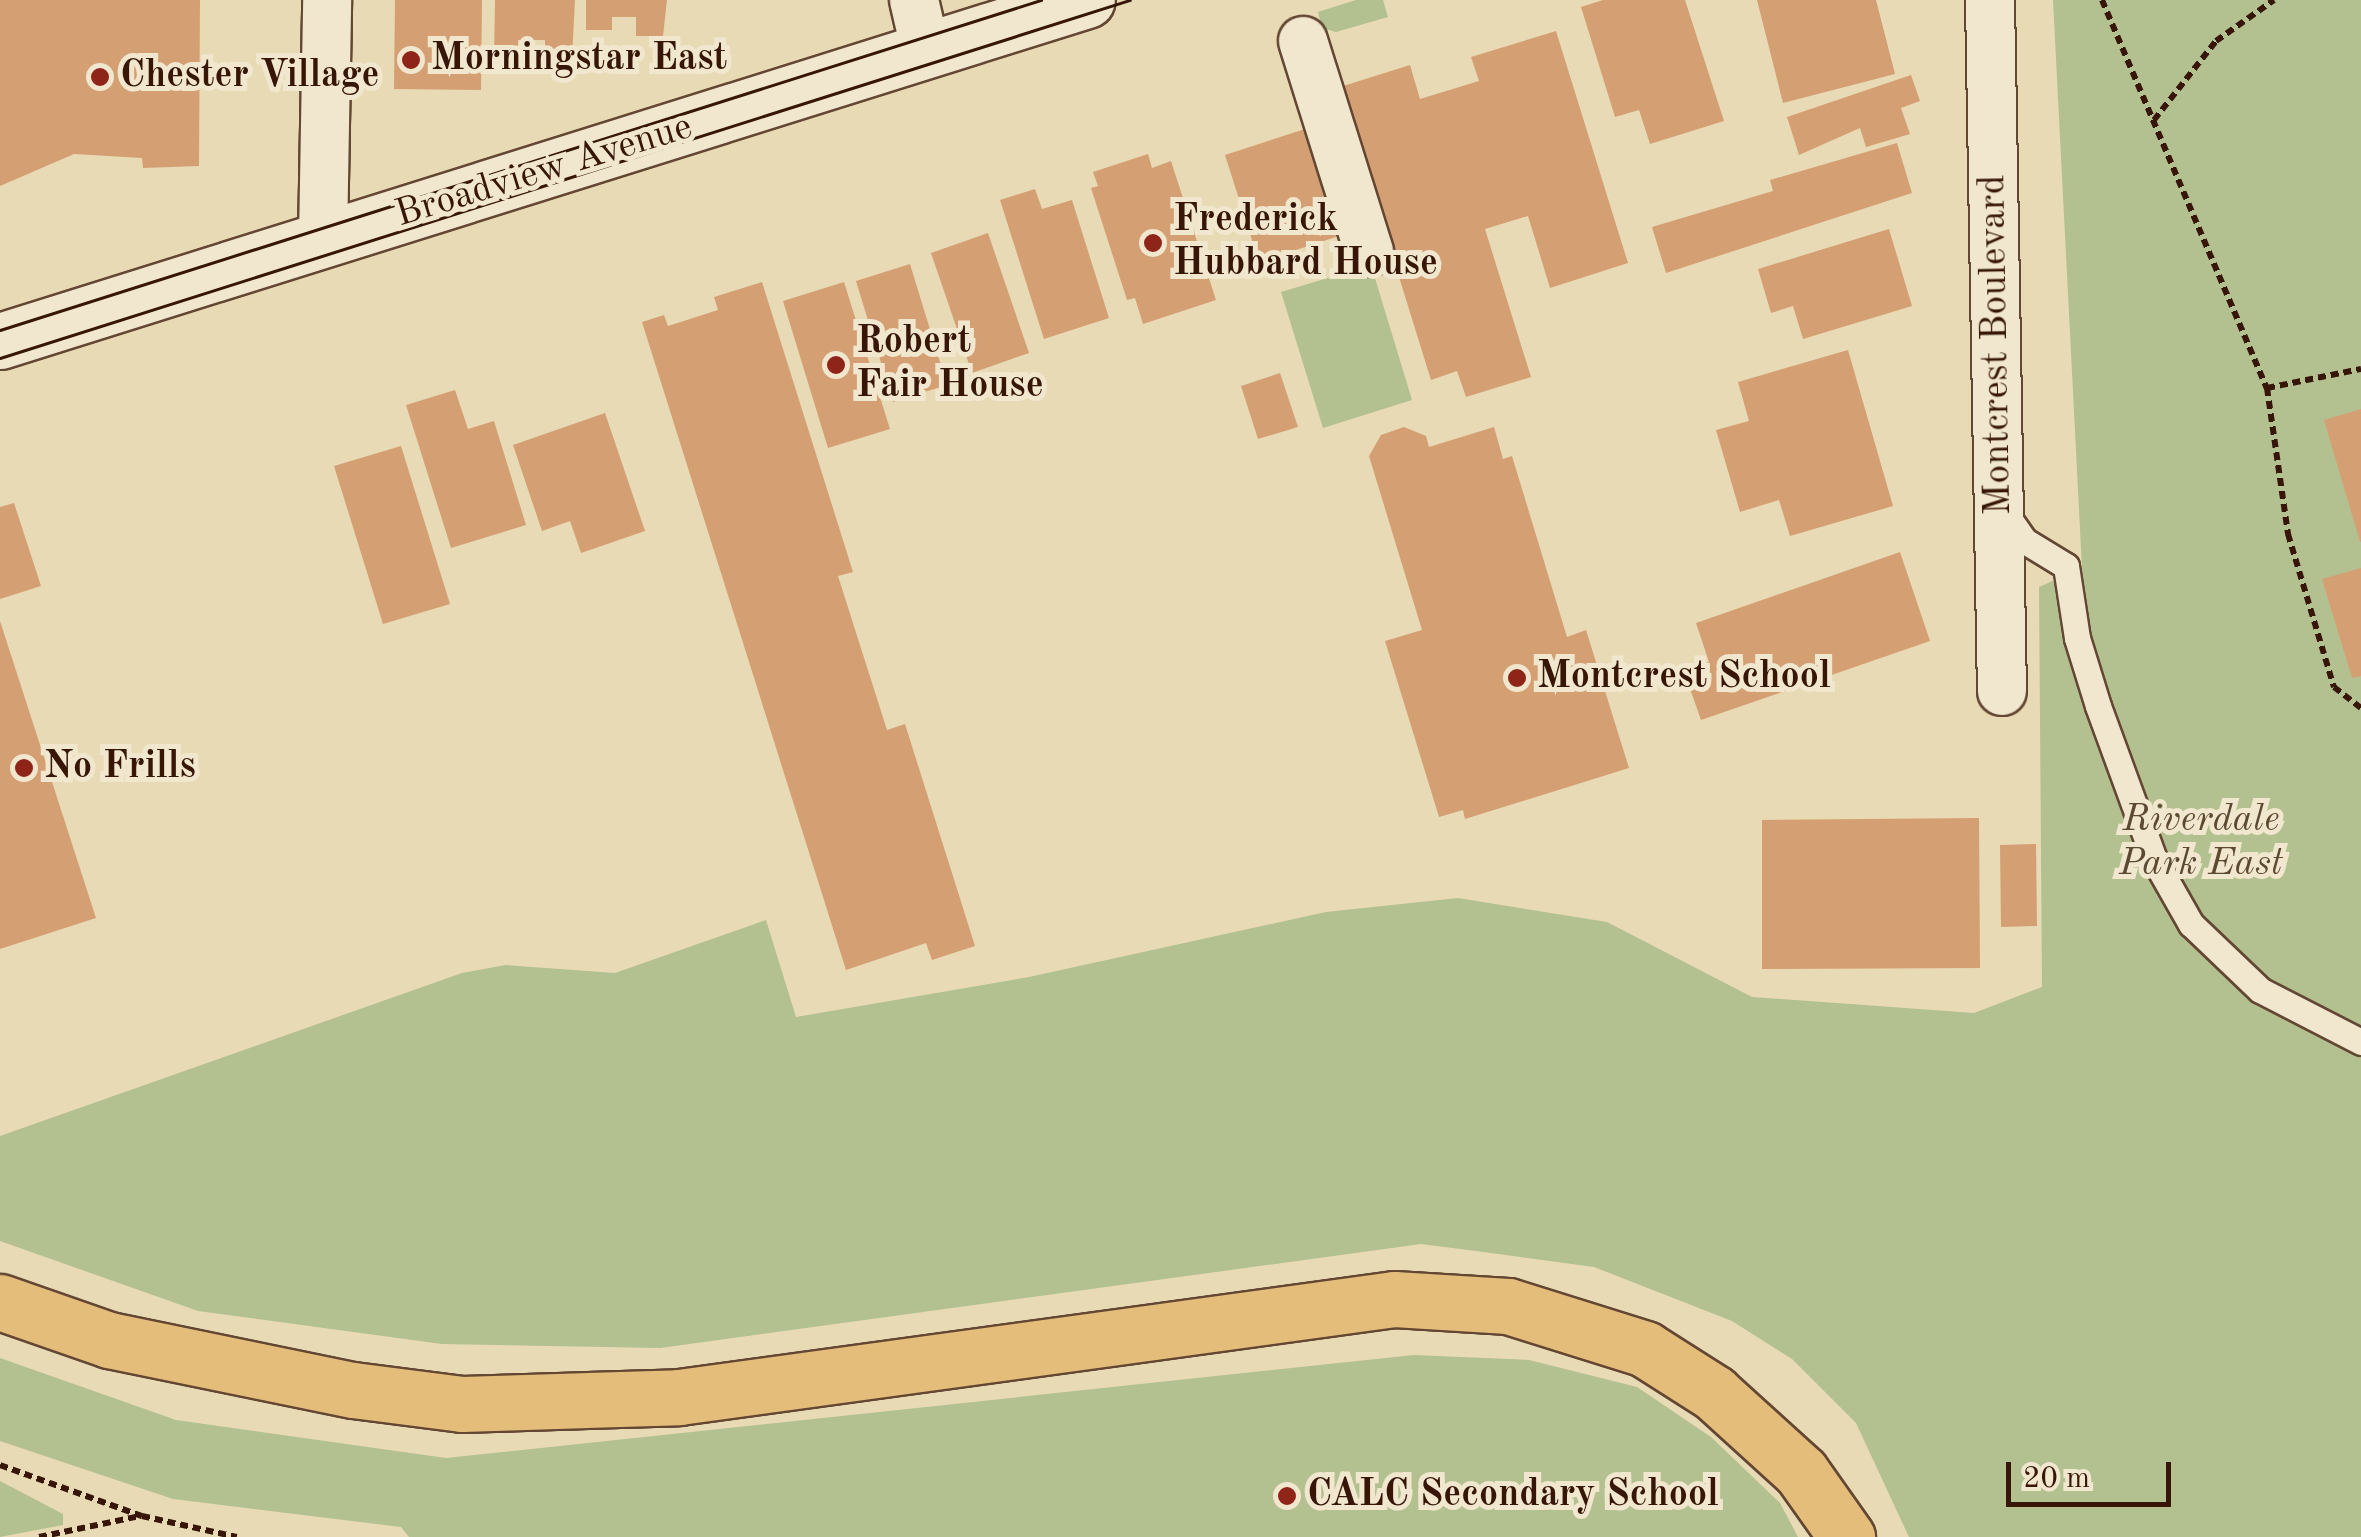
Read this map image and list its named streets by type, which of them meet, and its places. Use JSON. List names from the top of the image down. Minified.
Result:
{"streets":{"main road":["Broadview Avenue"],"street":["Montcrest Boulevard"]},"parks":["Riverdale Park East"],"places":["Morningstar East","Chester Village","Frederick Hubbard House","Robert Fair House","Montcrest School","No Frills","CALC Secondary School"],"scale_bar":"20 m"}
